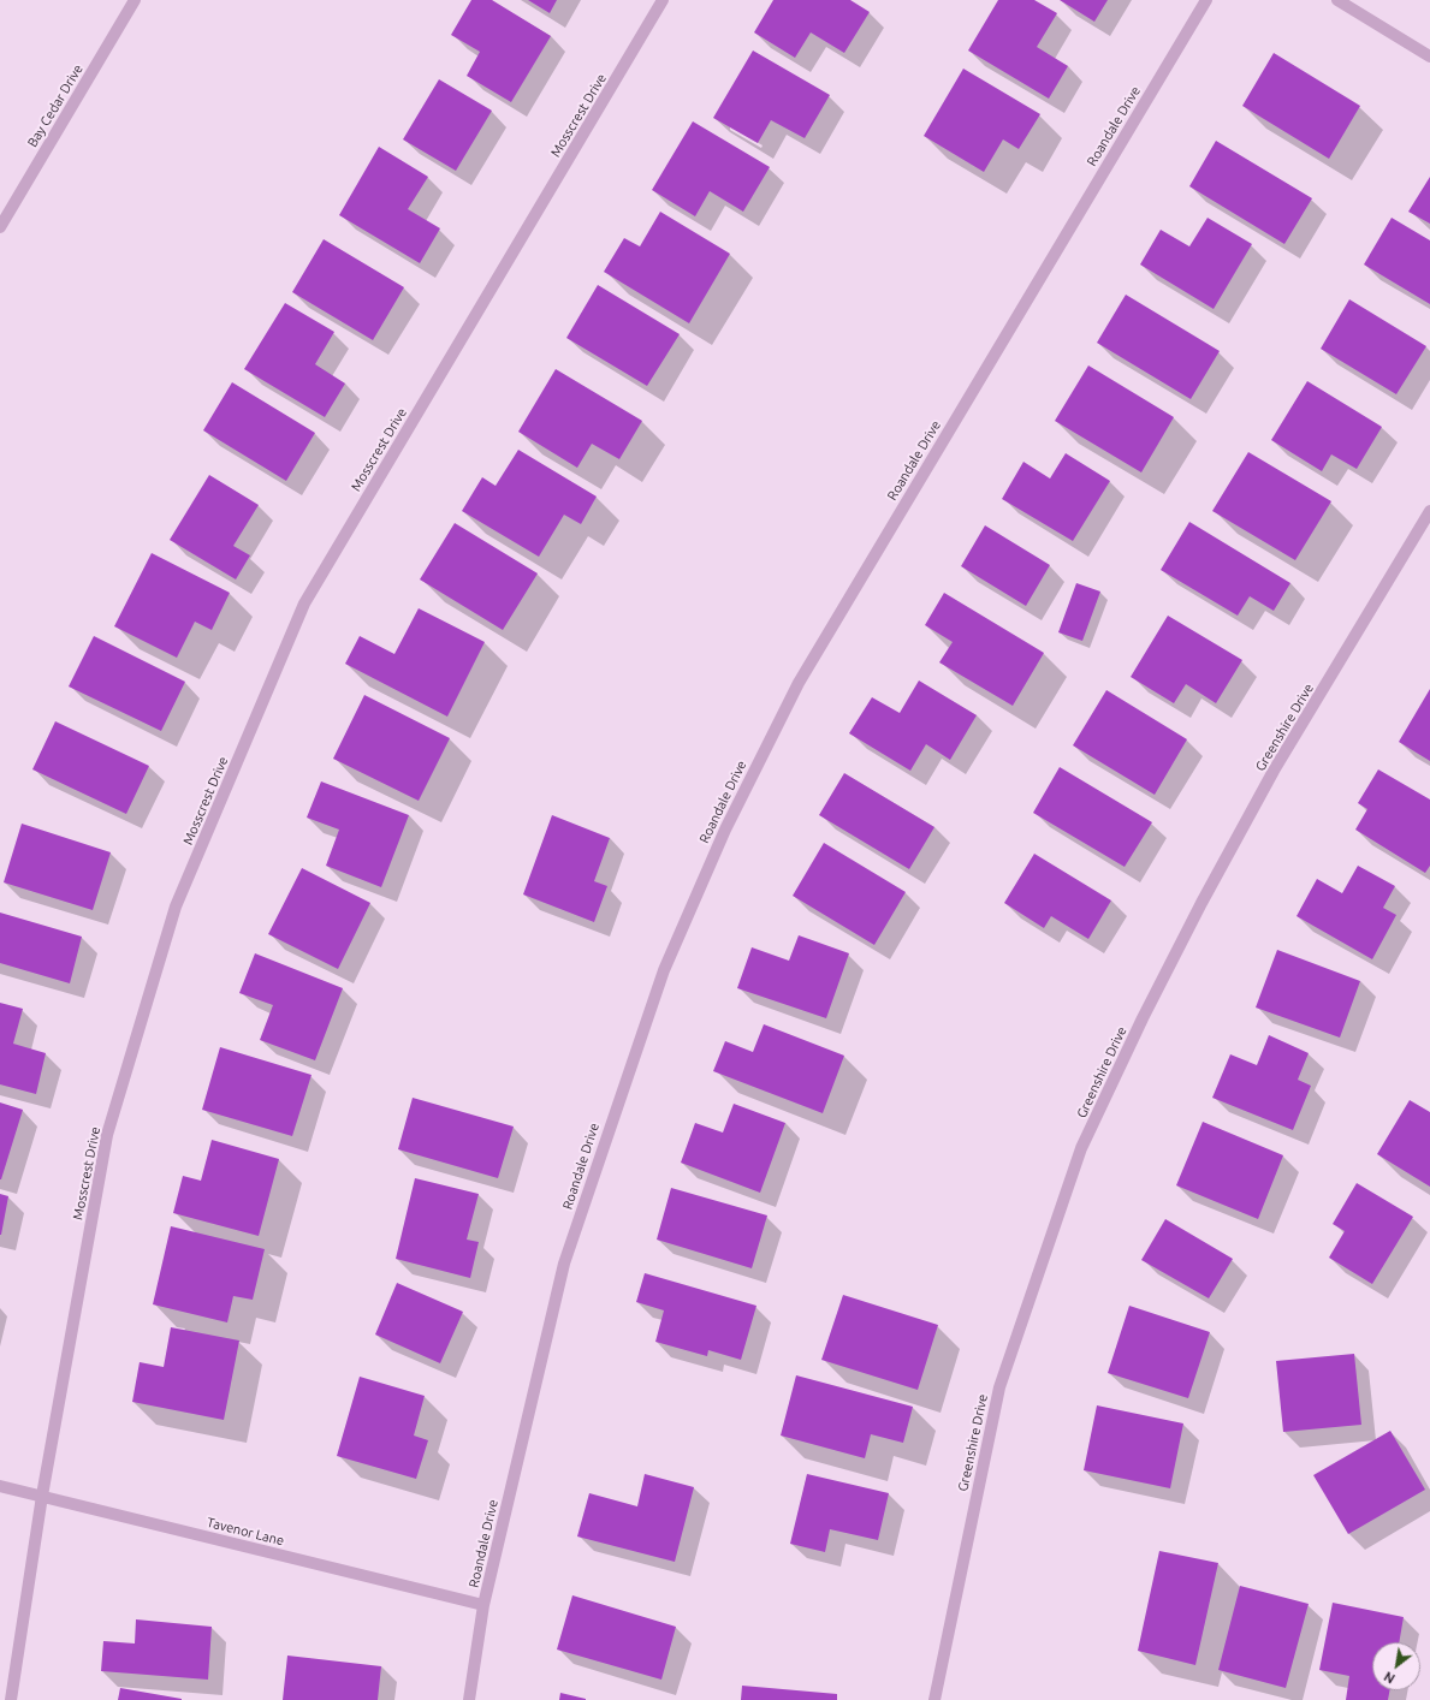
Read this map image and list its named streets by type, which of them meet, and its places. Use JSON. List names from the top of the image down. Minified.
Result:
{"streets":{"street":["Bay Cedar Drive","Mosscrest Drive","Roandale Drive","Greenshire Drive","Tavenor Lane"]},"crossings":[["Mosscrest Drive","Tavenor Lane"],["Roandale Drive","Tavenor Lane"]],"north":"bottom left"}
